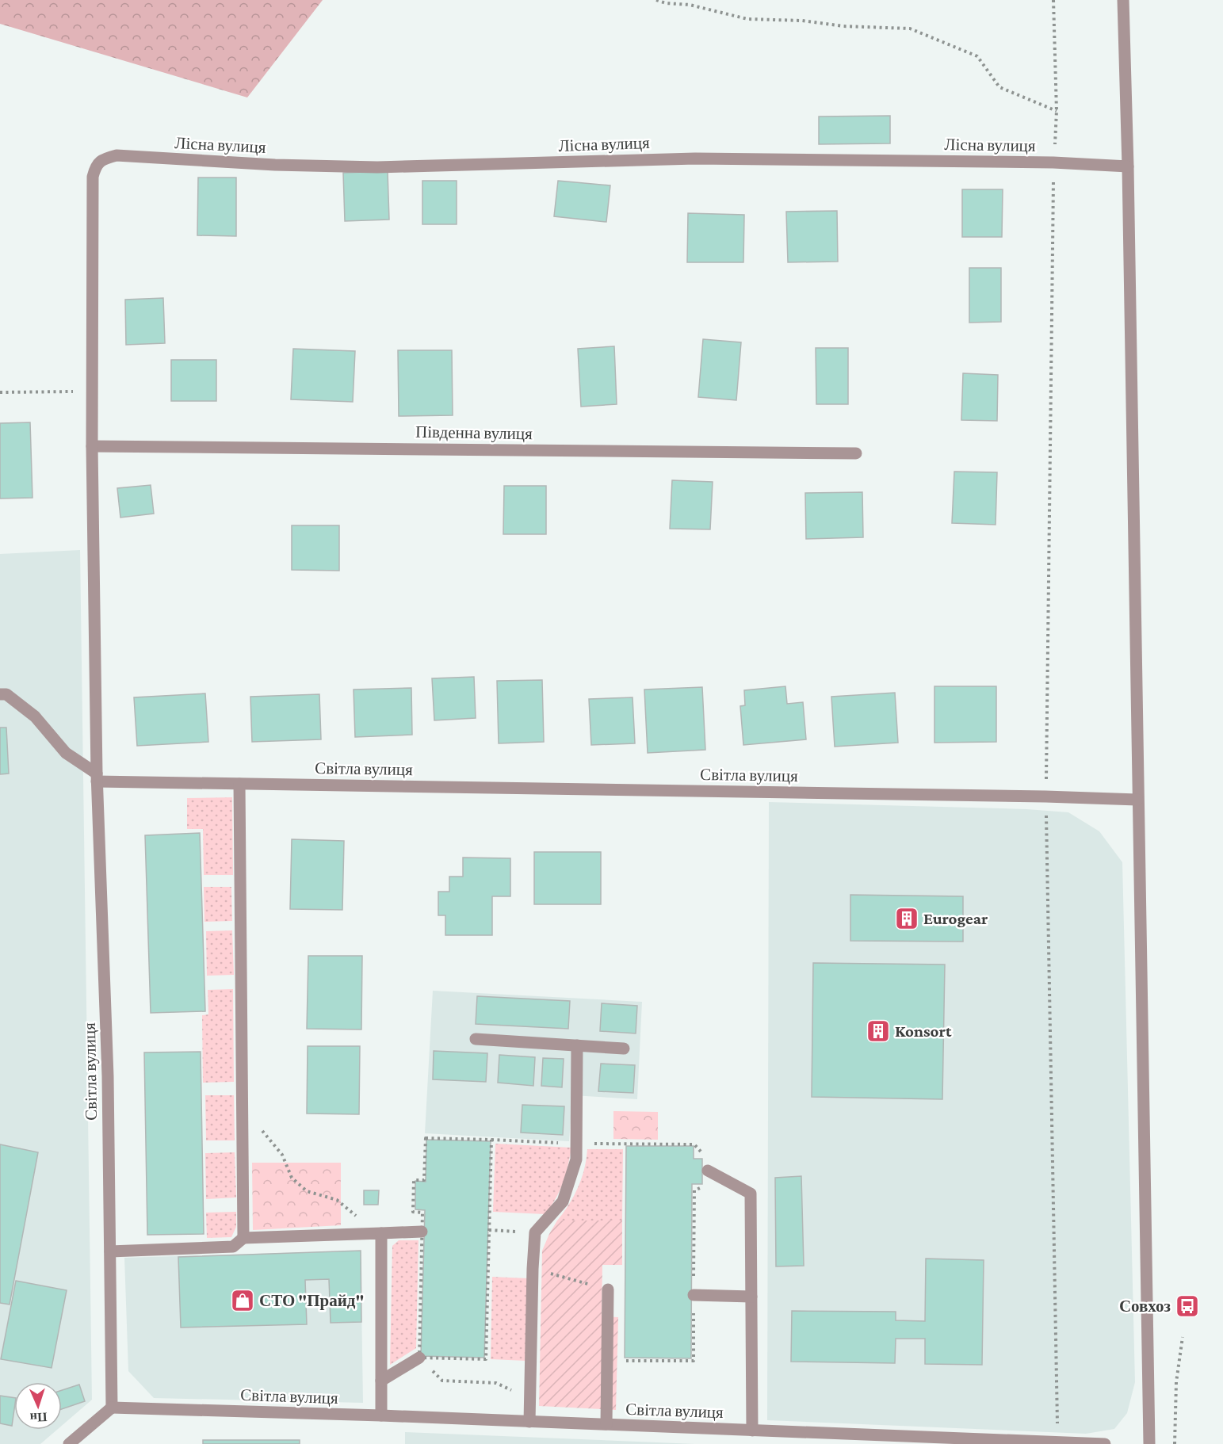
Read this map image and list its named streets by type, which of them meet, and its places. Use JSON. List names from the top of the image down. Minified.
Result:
{"streets":{"street":["Лісна вулиця","Південна вулиця","Світла вулиця"]},"places":{"building":["Eurogear","Konsort"],"shop":["СТО \"Прайд\""],"bus stop":["Совхоз"]},"north":"bottom"}
